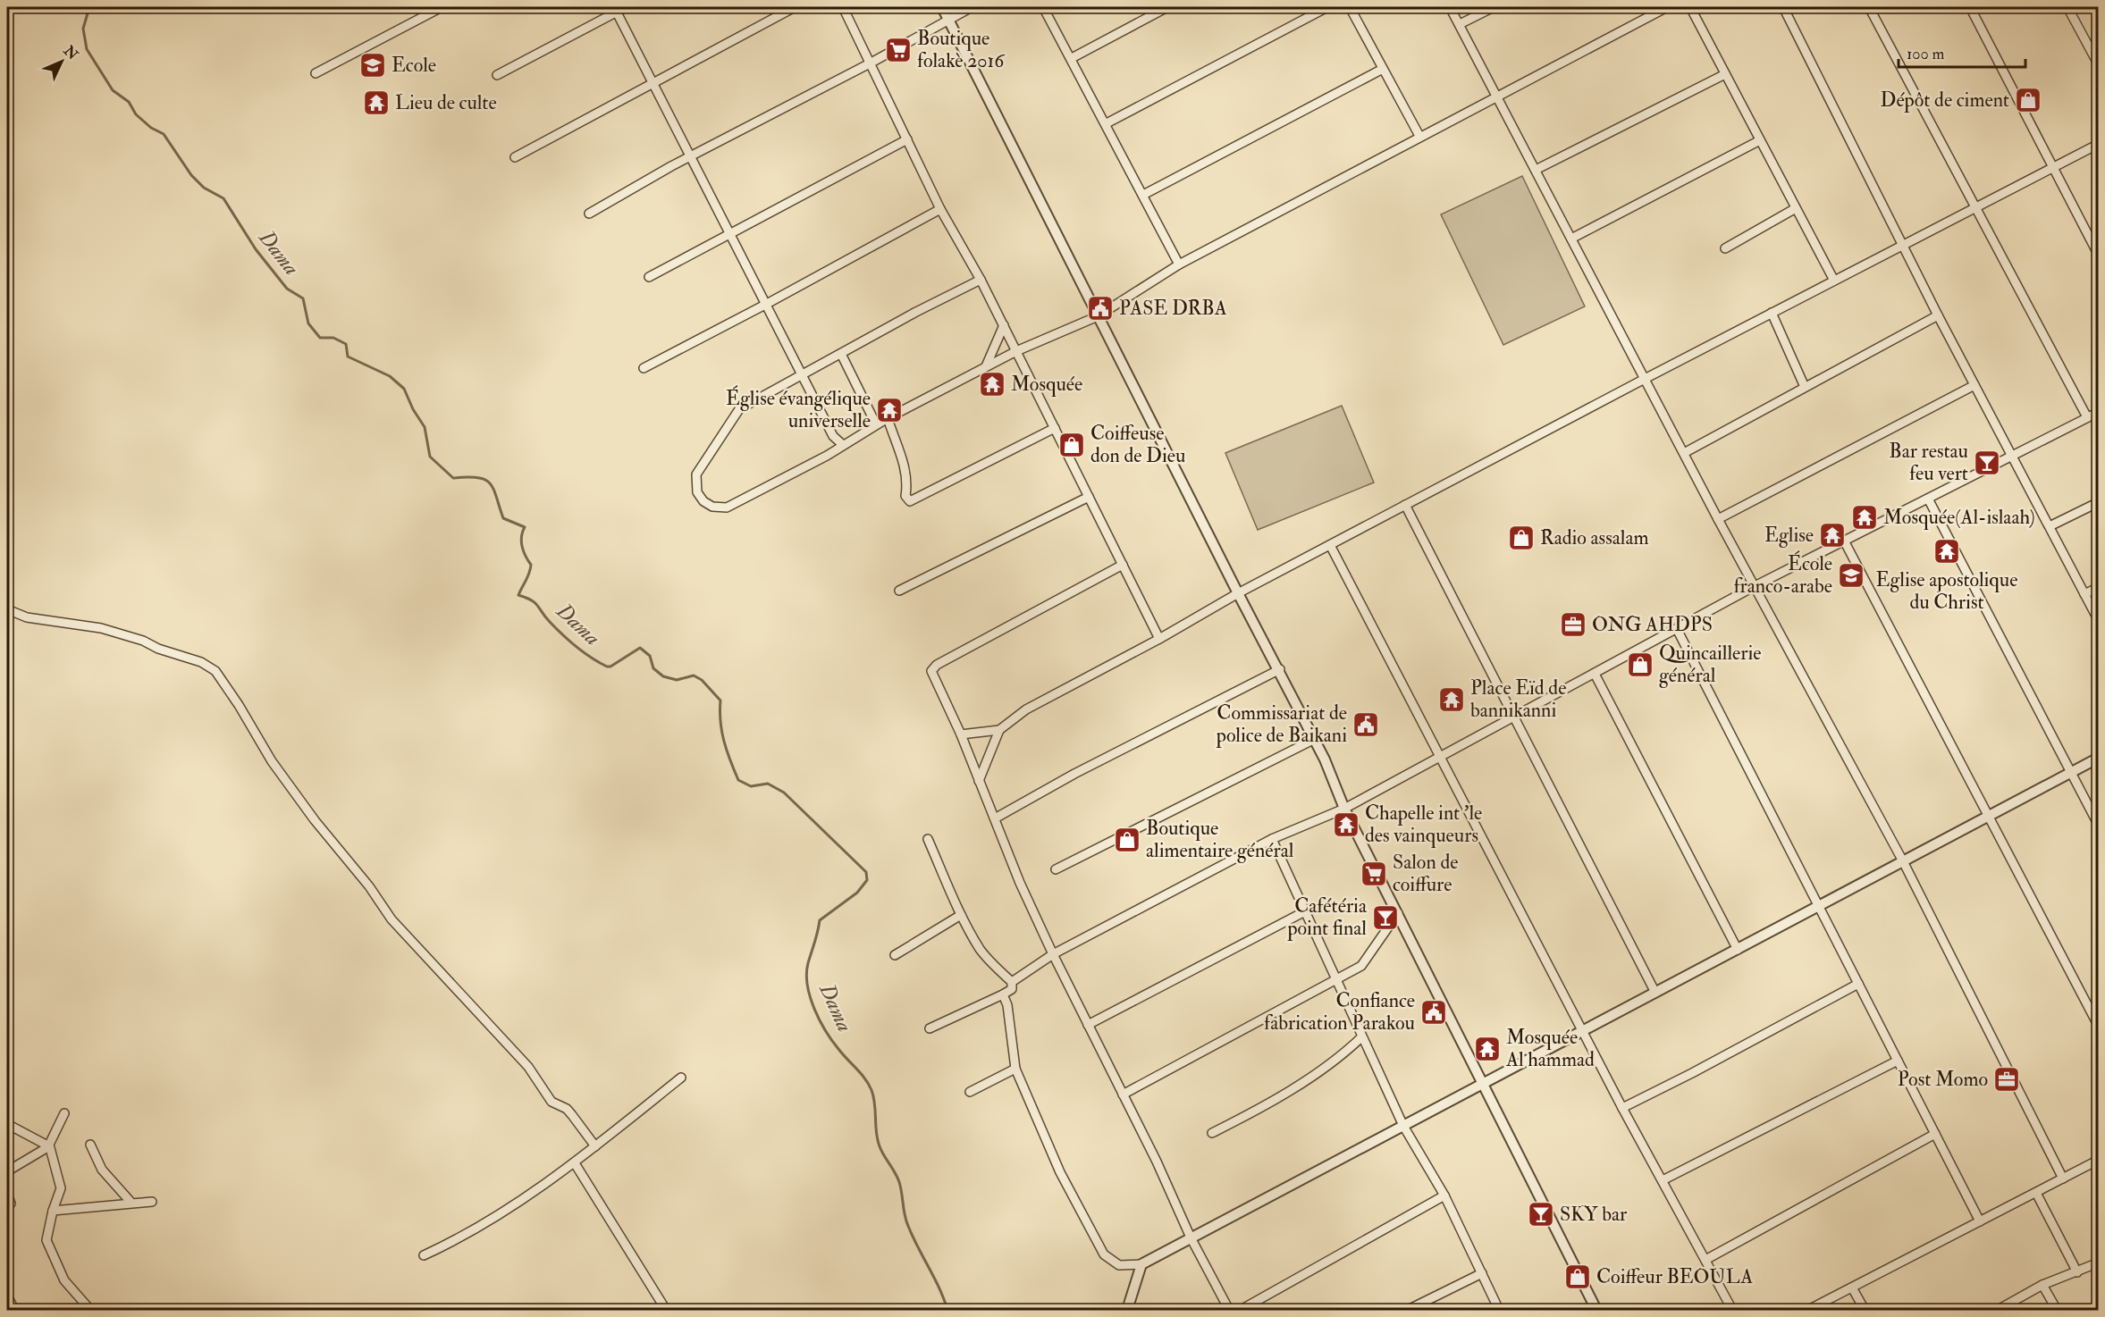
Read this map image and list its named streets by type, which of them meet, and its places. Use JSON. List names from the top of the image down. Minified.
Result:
{"water":["Dama"],"places":{"supermarket":["Boutique folakè 2016","Salon de coiffure"],"school or university":["Ecole","École franco-arabe"],"shop":["Dépôt de ciment","Coiffeuse don de Dieu","Radio assalam","Quincaillerie général","Boutique alimentaire général","Coiffeur BEOULA"],"temple":["Lieu de culte","Mosquée","Église évangélique universelle","Mosquée(Al-islaah)","Eglise","Eglise apostolique du Christ","Place Eïd de bannikanni","Chapelle int 'le des vainqueurs","Mosquée Al hammad"],"public building":["PASE DRBA","Commissariat de police de Baikani","Confiance fabrication Parakou"],"bar":["Bar restau feu vert","Cafétéria point final","SKY bar"],"office":["ONG AHDPS","Post Momo"]},"scale_bar":"100 m","north":"top right"}
